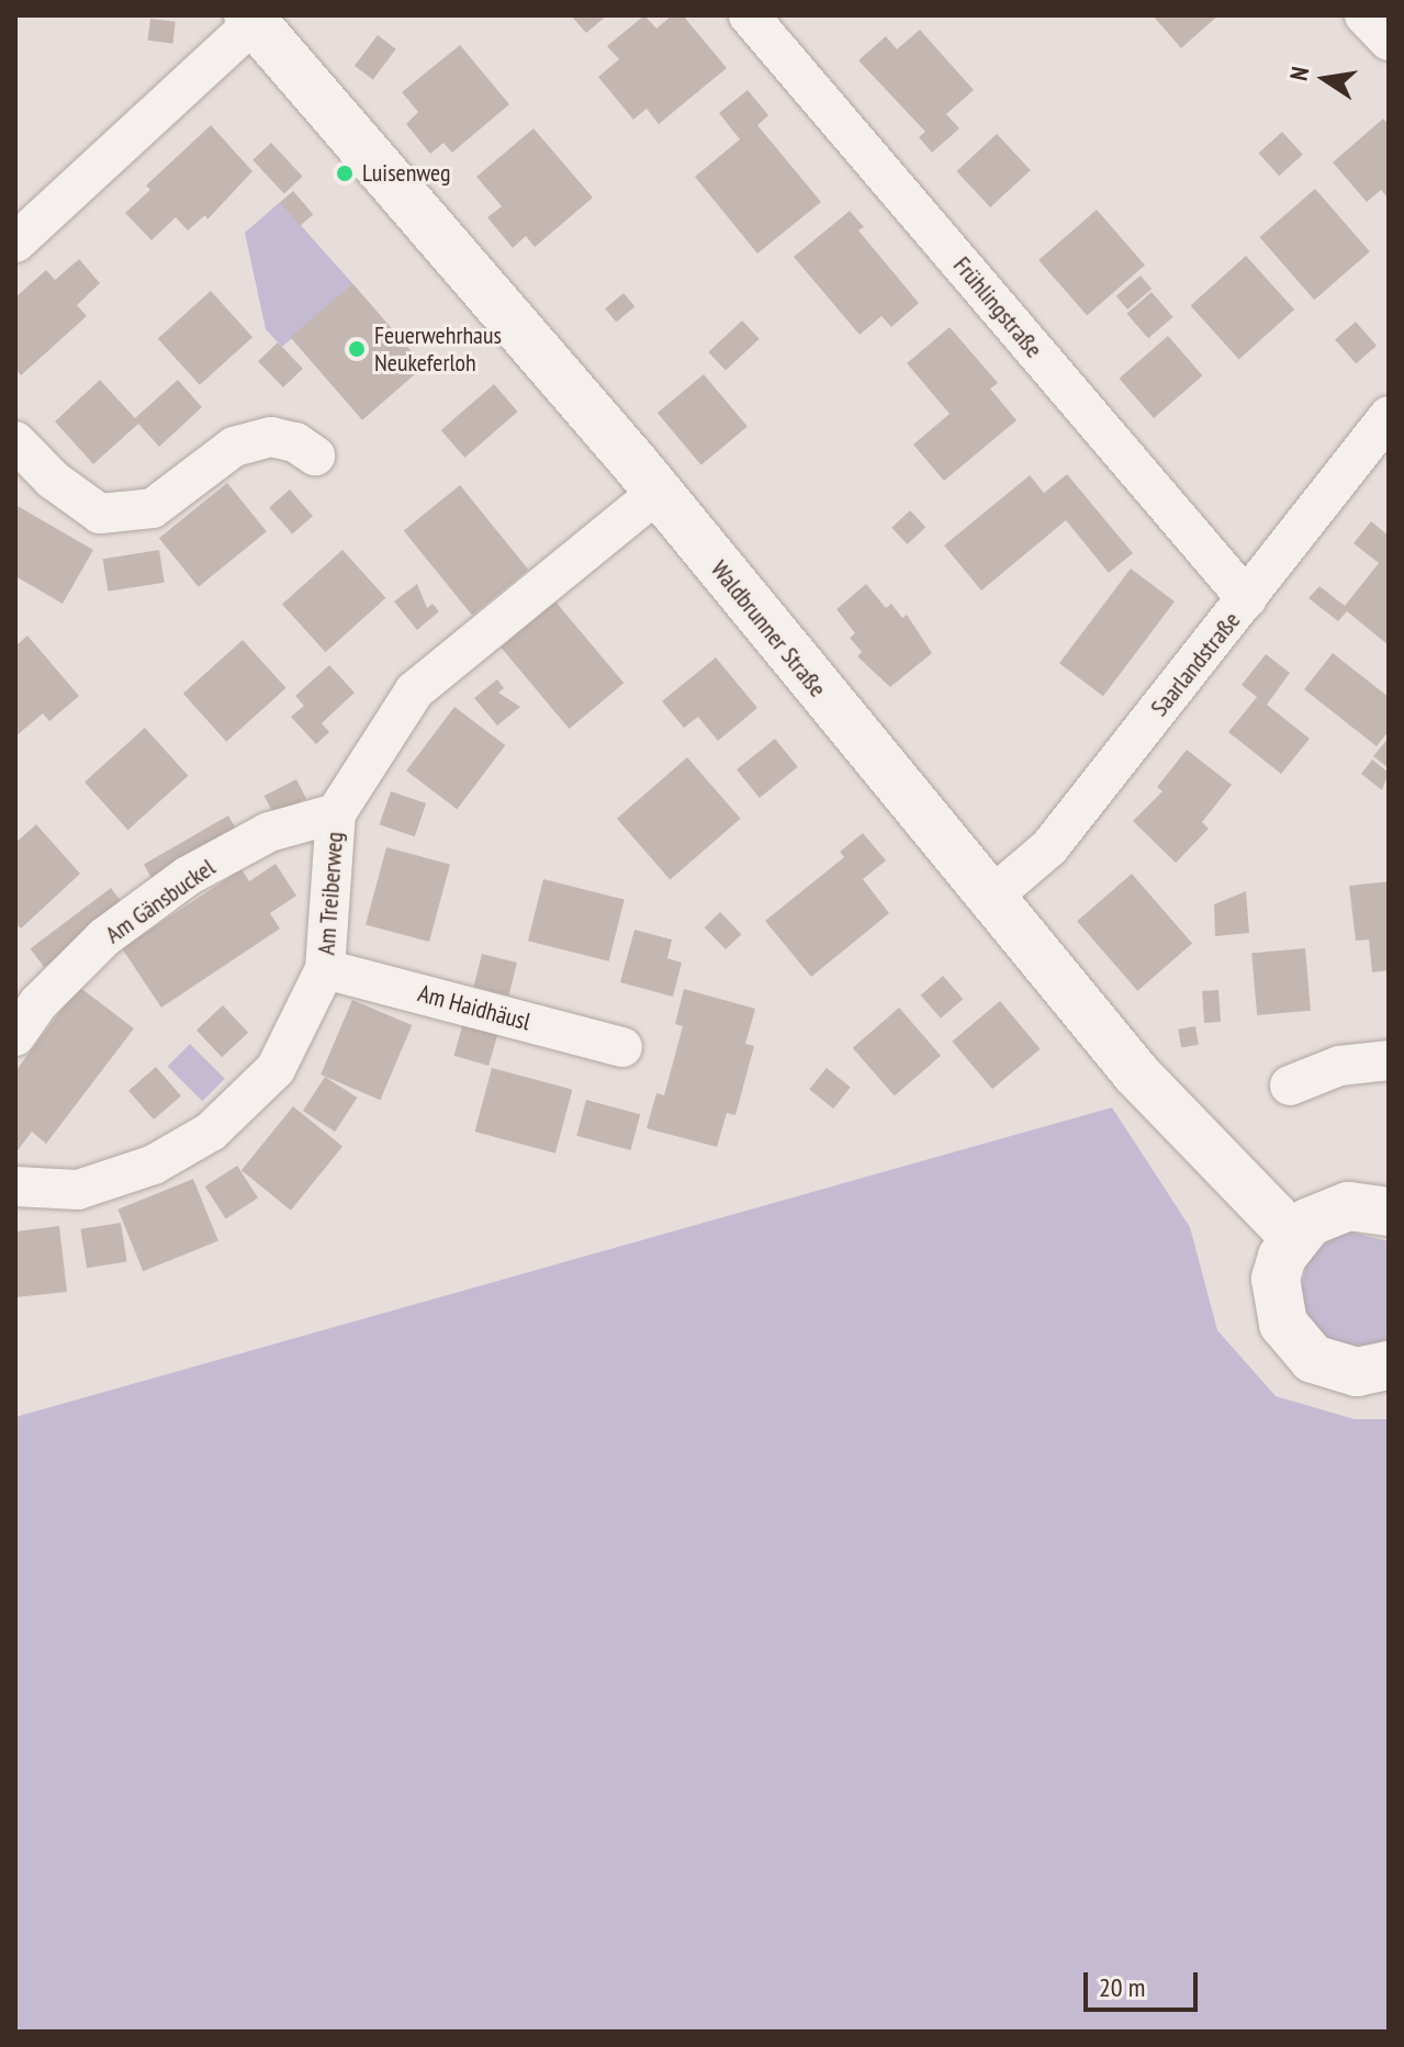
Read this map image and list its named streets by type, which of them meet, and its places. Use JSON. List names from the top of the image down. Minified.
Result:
{"streets":{"street":["Frühlingstraße","Waldbrunner Straße","Saarlandstraße","Am Treiberweg","Am Gänsbuckel","Am Haidhäusl"]},"crossings":[["Frühlingstraße","Saarlandstraße"],["Waldbrunner Straße","Saarlandstraße"],["Waldbrunner Straße","Am Treiberweg"],["Am Treiberweg","Am Gänsbuckel"],["Am Treiberweg","Am Haidhäusl"]],"places":["Luisenweg","Feuerwehrhaus Neukeferloh"],"scale_bar":"20 m","north":"left"}
